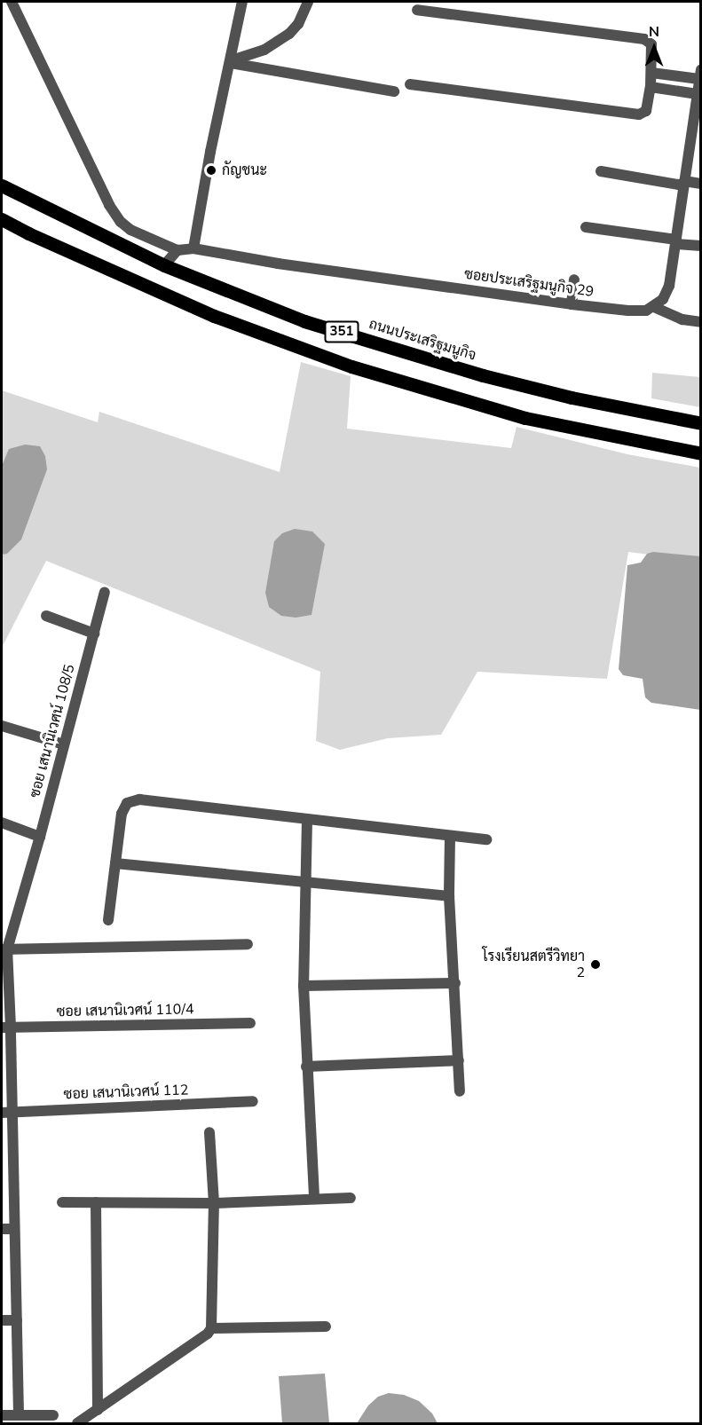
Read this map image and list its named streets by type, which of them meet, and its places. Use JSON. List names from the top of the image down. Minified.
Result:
{"streets":{"main road":["351","ถนนประเสริฐมนูกิจ"],"street":["ซอยประเสริฐมนูกิจ 29","ซอย เสนานิเวศน์ 108/5","ซอย เสนานิเวศน์ 110/4","ซอย เสนานิเวศน์ 112"]},"crossings":[["ซอย เสนานิเวศน์ 108/5","ซอย เสนานิเวศน์ 110/4"],["ซอย เสนานิเวศน์ 108/5","ซอย เสนานิเวศน์ 112"]],"places":["กัญชนะ","โรงเรียนสตรีวิทยา 2"],"north":"top"}
